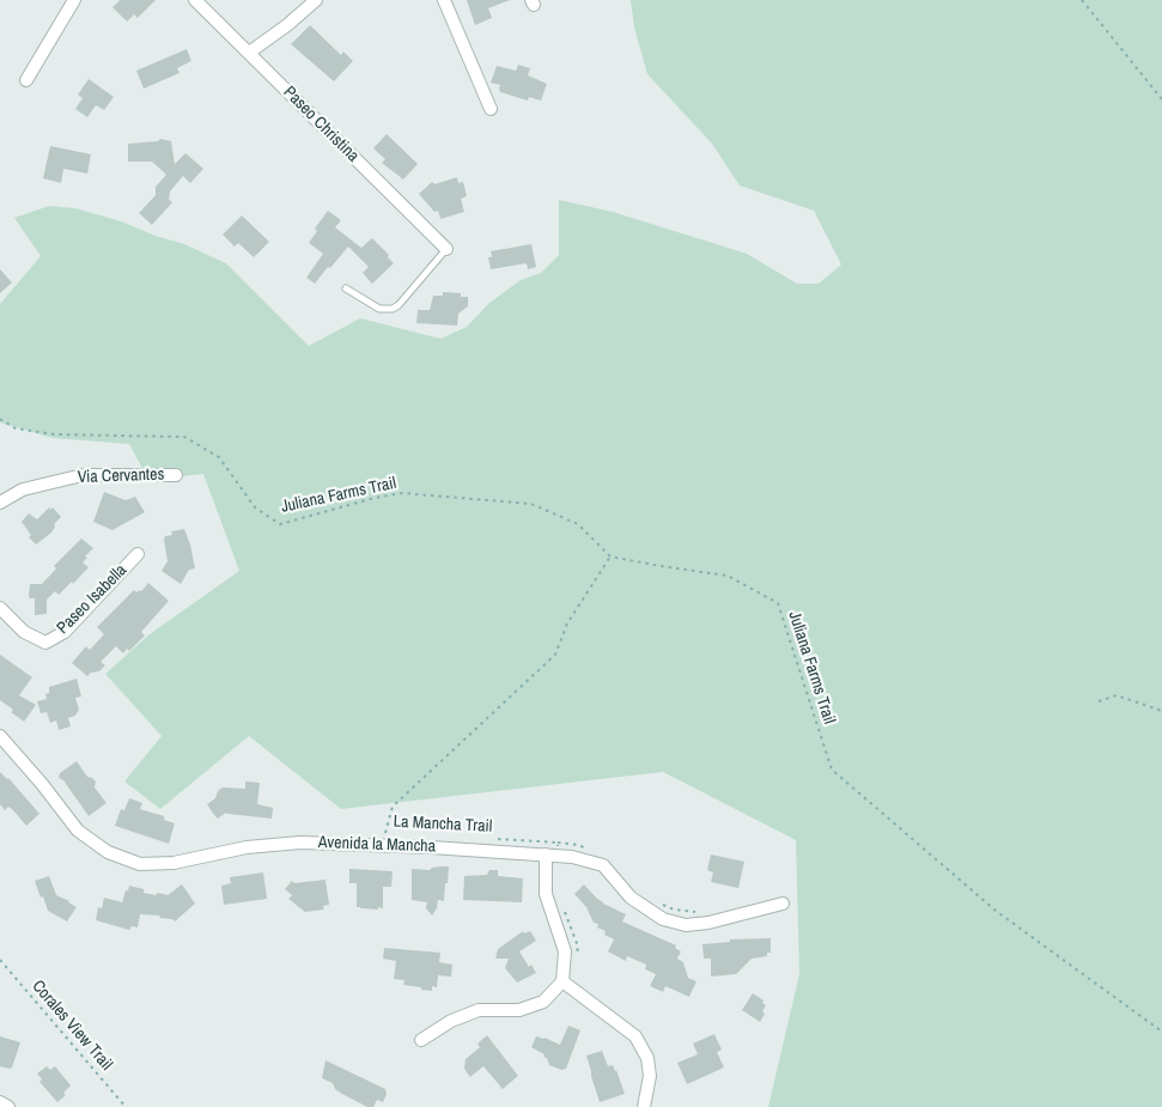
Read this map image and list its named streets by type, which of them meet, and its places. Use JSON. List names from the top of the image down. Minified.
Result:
{"streets":{"street":["Paseo Christina","Via Cervantes","Paseo Isabella","Avenida la Mancha"],"path":["Juliana Farms Trail","La Mancha Trail","Corales View Trail"]},"crossings":[["Juliana Farms Trail","La Mancha Trail"],["La Mancha Trail","Avenida la Mancha"]]}
